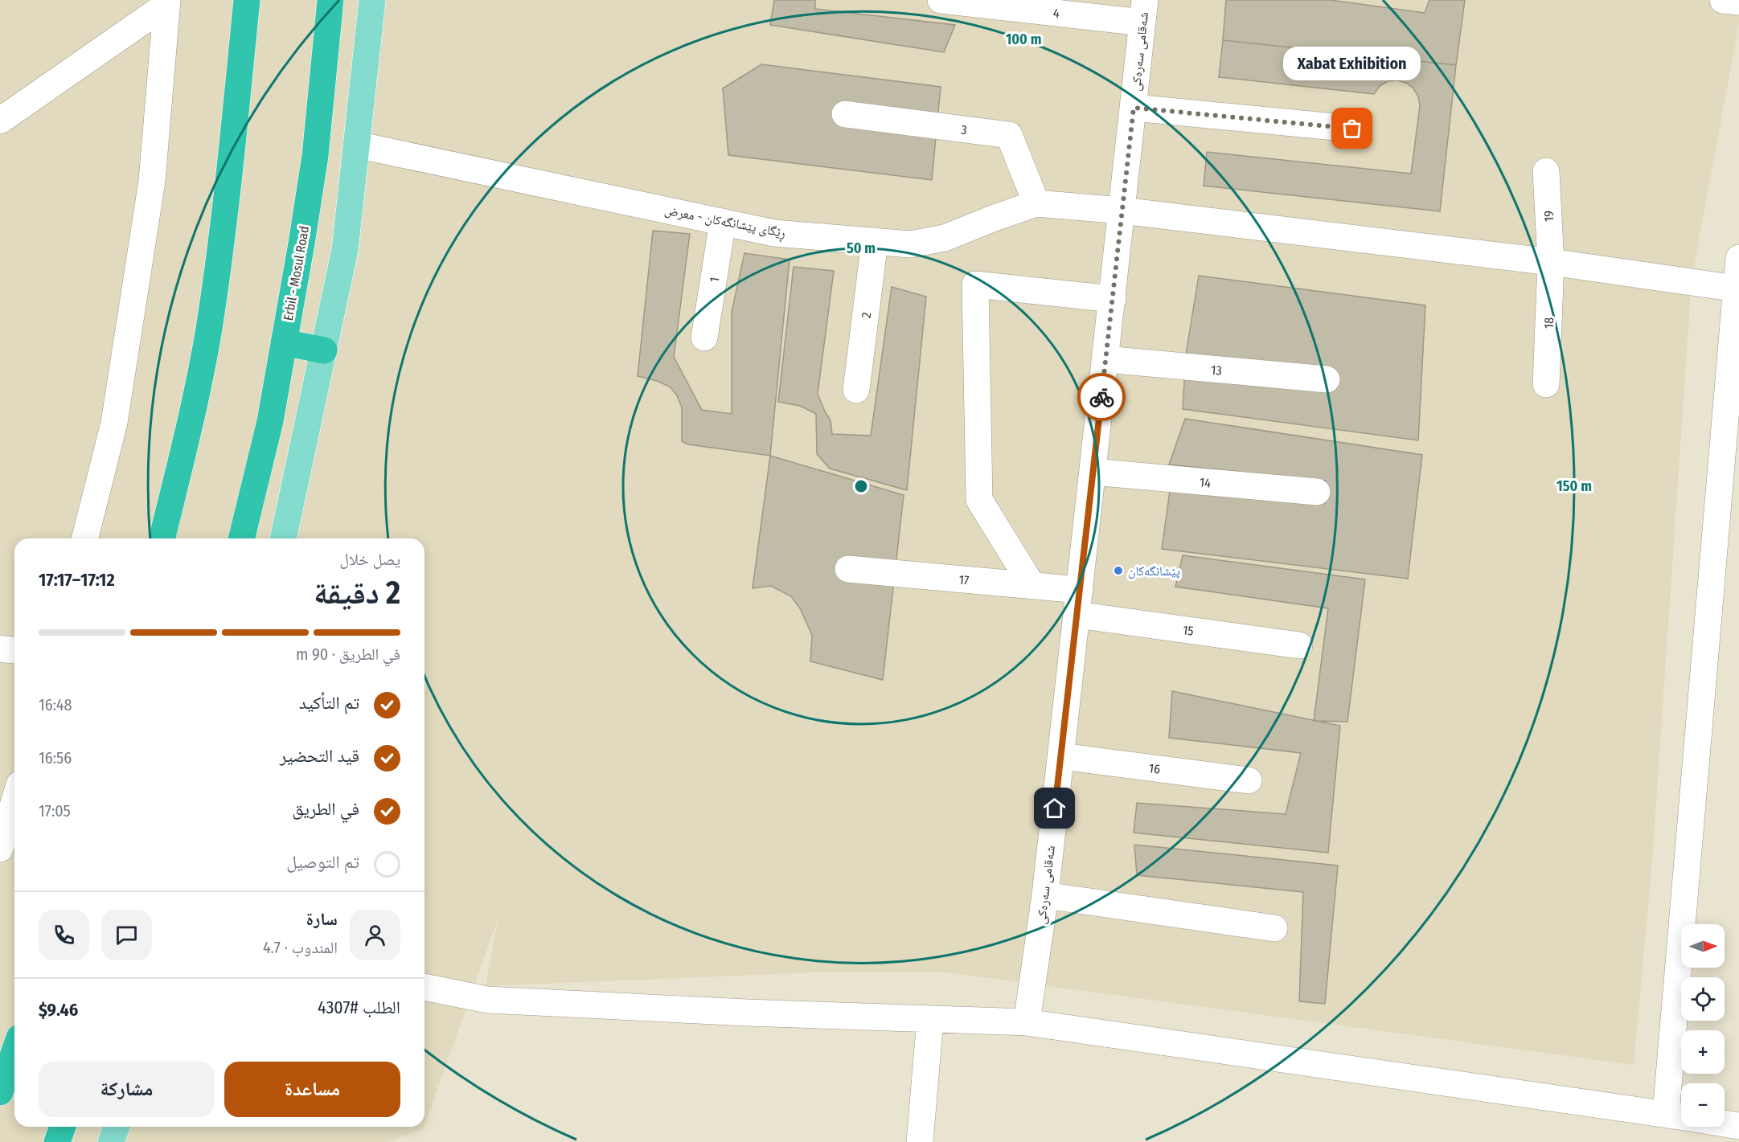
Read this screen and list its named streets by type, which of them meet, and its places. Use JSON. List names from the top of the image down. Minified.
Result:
{"streets":{"highway":["Erbil - Mosul Road"],"street":["4","شەقامی سەرەکی","3","19","ڕێگای پێشانگەکان - معرض","1","2","18","13","14","17","15","16"]},"crossings":[["4","شەقامی سەرەکی"],["شەقامی سەرەکی","ڕێگای پێشانگەکان - معرض"],["شەقامی سەرەکی","13"],["شەقامی سەرەکی","14"],["شەقامی سەرەکی","17"],["شەقامی سەرەکی","15"],["شەقامی سەرەکی","16"],["3","ڕێگای پێشانگەکان - معرض"],["19","ڕێگای پێشانگەکان - معرض"],["19","18"],["ڕێگای پێشانگەکان - معرض","1"],["ڕێگای پێشانگەکان - معرض","2"],["ڕێگای پێشانگەکان - معرض","18"],["17","15"]],"places":["Xabat Exhibition","پێشانگەکان"],"north":"right","page":{"bubble":"Xabat Exhibition","heading":["2 دقيقة","يصل خلال","17:12–17:17"],"panel":["سارة","المندوب · 4.7","الطلب #4307","$9.46"],"bar":"في الطريق · 90 m","list":[["تم التأكيد","16:48"],["قيد التحضير","16:56"],["في الطريق","17:05"],"تم التوصيل"],"map_buttons":["+","−"],"buttons":["مساعدة","مشاركة"]},"rings":["100 m","50 m","150 m"]}
